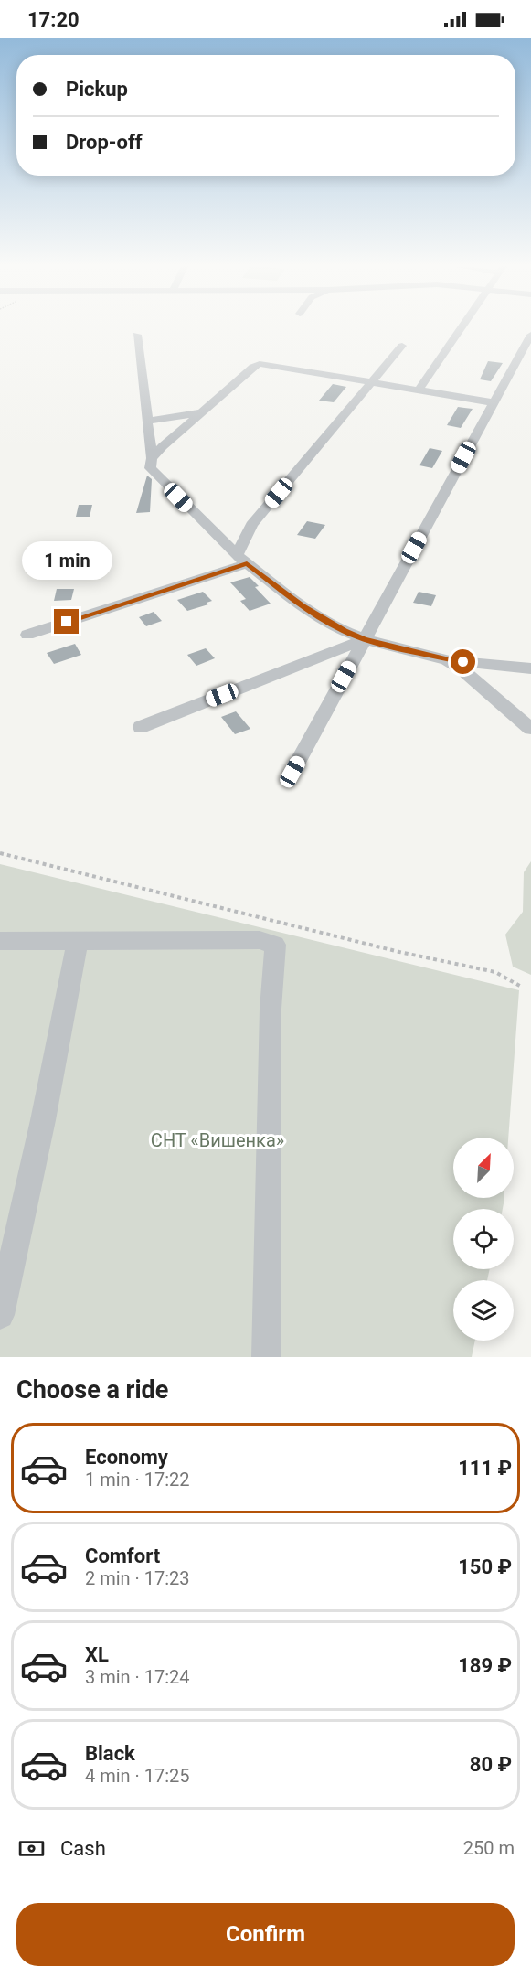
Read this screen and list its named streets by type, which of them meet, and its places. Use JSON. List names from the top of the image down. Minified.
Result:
{"parks":["СНТ «Вишенка»"],"north":"top right","page":{"status":"17:20","banner":["Pickup","Drop-off"],"bubble":"1 min","heading":"Choose a ride","list":[{"name":"Economy","note":"1 min · 17:22","value":"111 ₽"},{"name":"Comfort","note":"2 min · 17:23","value":"150 ₽"},{"name":"XL","note":"3 min · 17:24","value":"189 ₽"},{"name":"Black","note":"4 min · 17:25","value":"80 ₽"}],"pay":["Cash","250 m"],"buttons":"Confirm"}}
